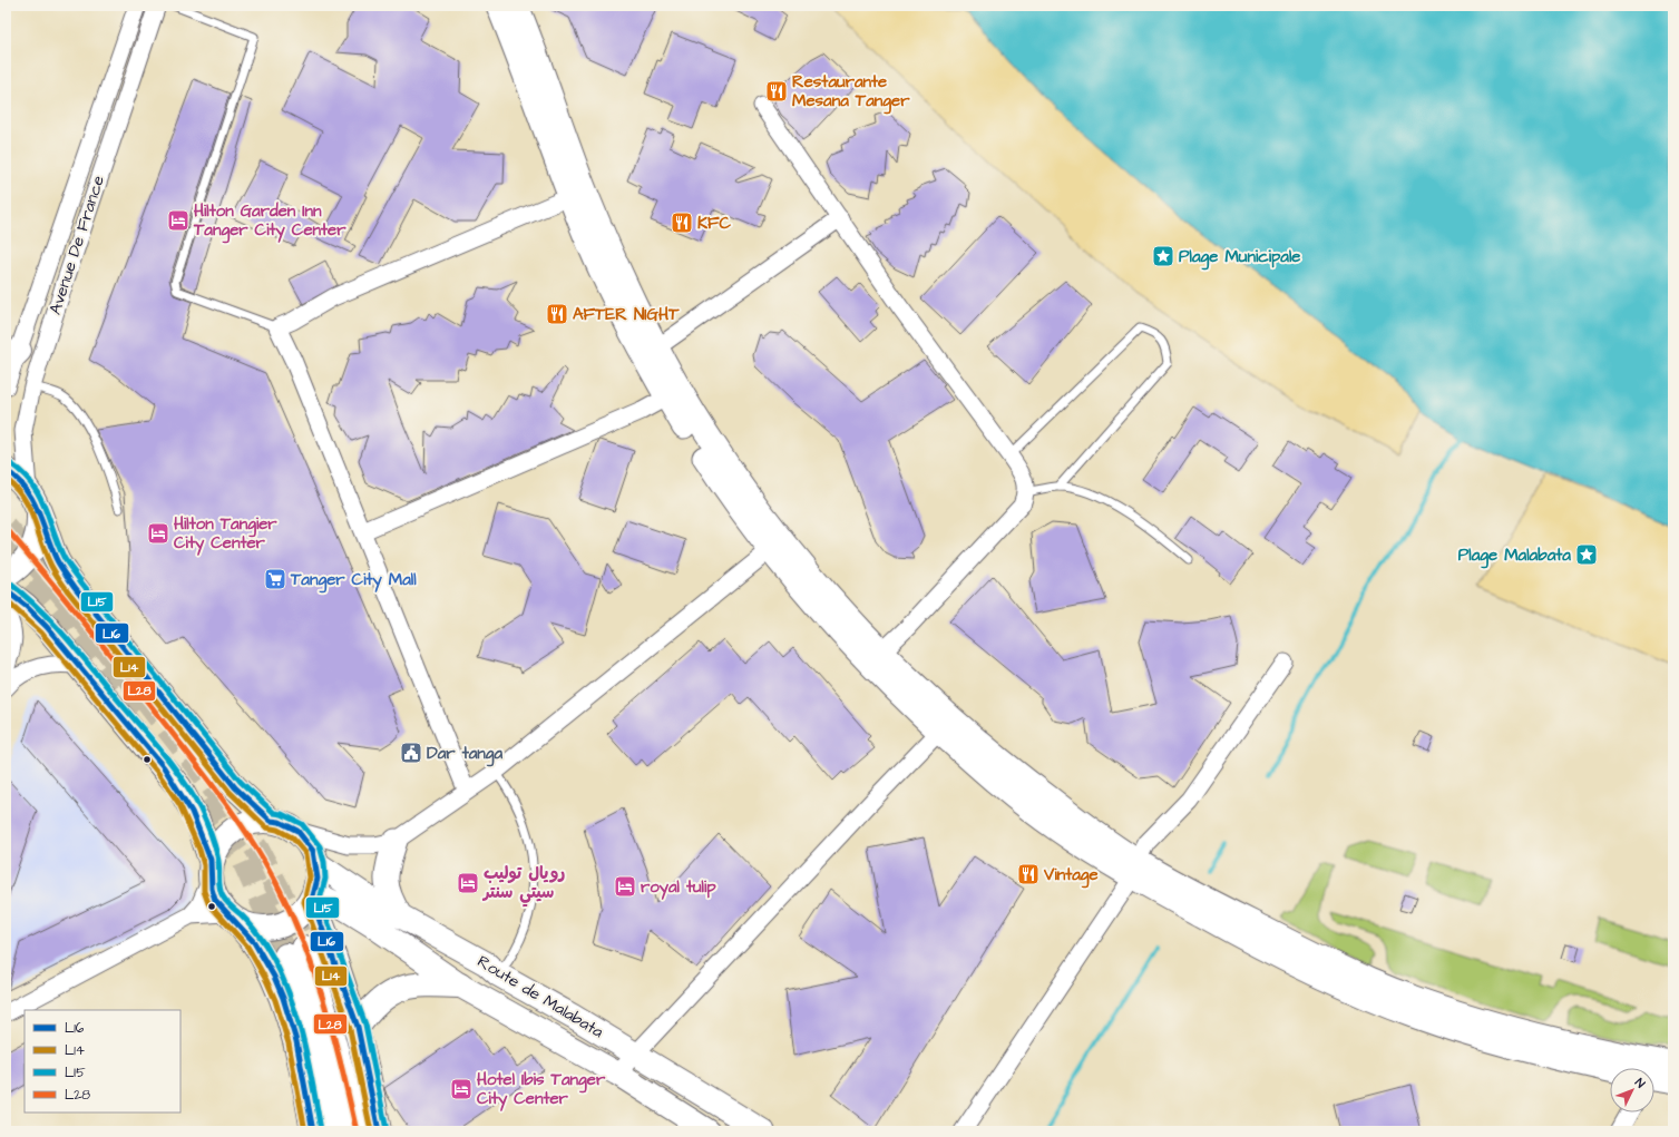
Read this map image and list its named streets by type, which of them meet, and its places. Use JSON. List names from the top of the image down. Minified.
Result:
{"streets":{"main road":["Route de Malabata"],"street":["Avenue De France"]},"places":{"restaurant":["Restaurante Mesana Tanger","KFC","AFTER NIGHT","Vintage"],"hotel":["Hilton Garden Inn Tanger City Center","Hilton Tangier City Center","رويال توليب سيتي سنتر","royal tulip","Hotel Ibis Tanger City Center"],"place":["Plage Municipale","Plage Malabata"],"supermarket":["Tanger City Mall"],"public building":["Dar tanga"]},"lines":["transit line LI5","transit line L16","transit line L14","transit line L28"],"legend":["L16","L14","LI5","L28"],"north":"top right"}
